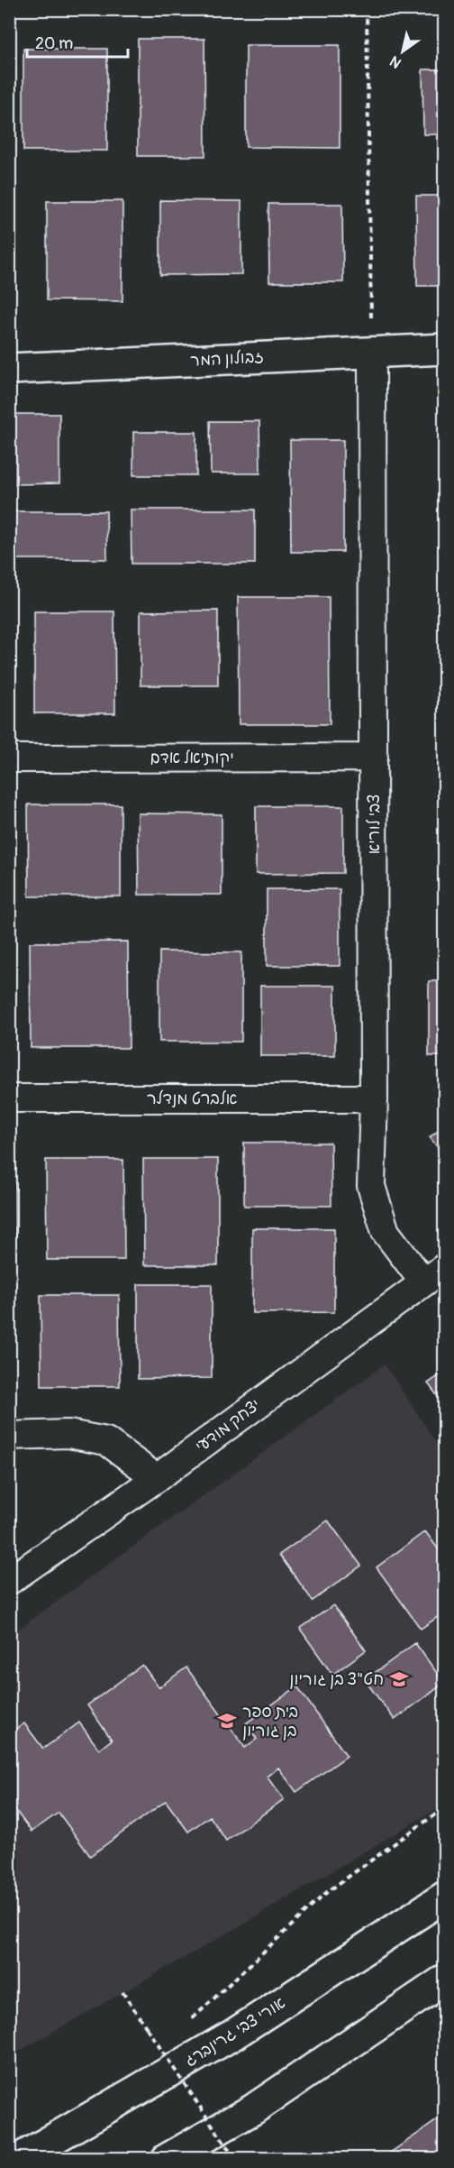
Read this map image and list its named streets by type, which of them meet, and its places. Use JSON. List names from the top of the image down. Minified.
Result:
{"streets":{"main road":["זבולון המר","אורי צבי גרינברג"],"street":["יקותיאל אדם","צבי לוריא","אלברט מנדלר","יצחק מודעי"]},"crossings":[["זבולון המר","צבי לוריא"],["יקותיאל אדם","צבי לוריא"],["צבי לוריא","אלברט מנדלר"],["צבי לוריא","יצחק מודעי"]],"places":{"school or university":["חט\"צ בן גוריון","בית ספר בן גוריון"]},"scale_bar":"20 m","north":"bottom left"}
